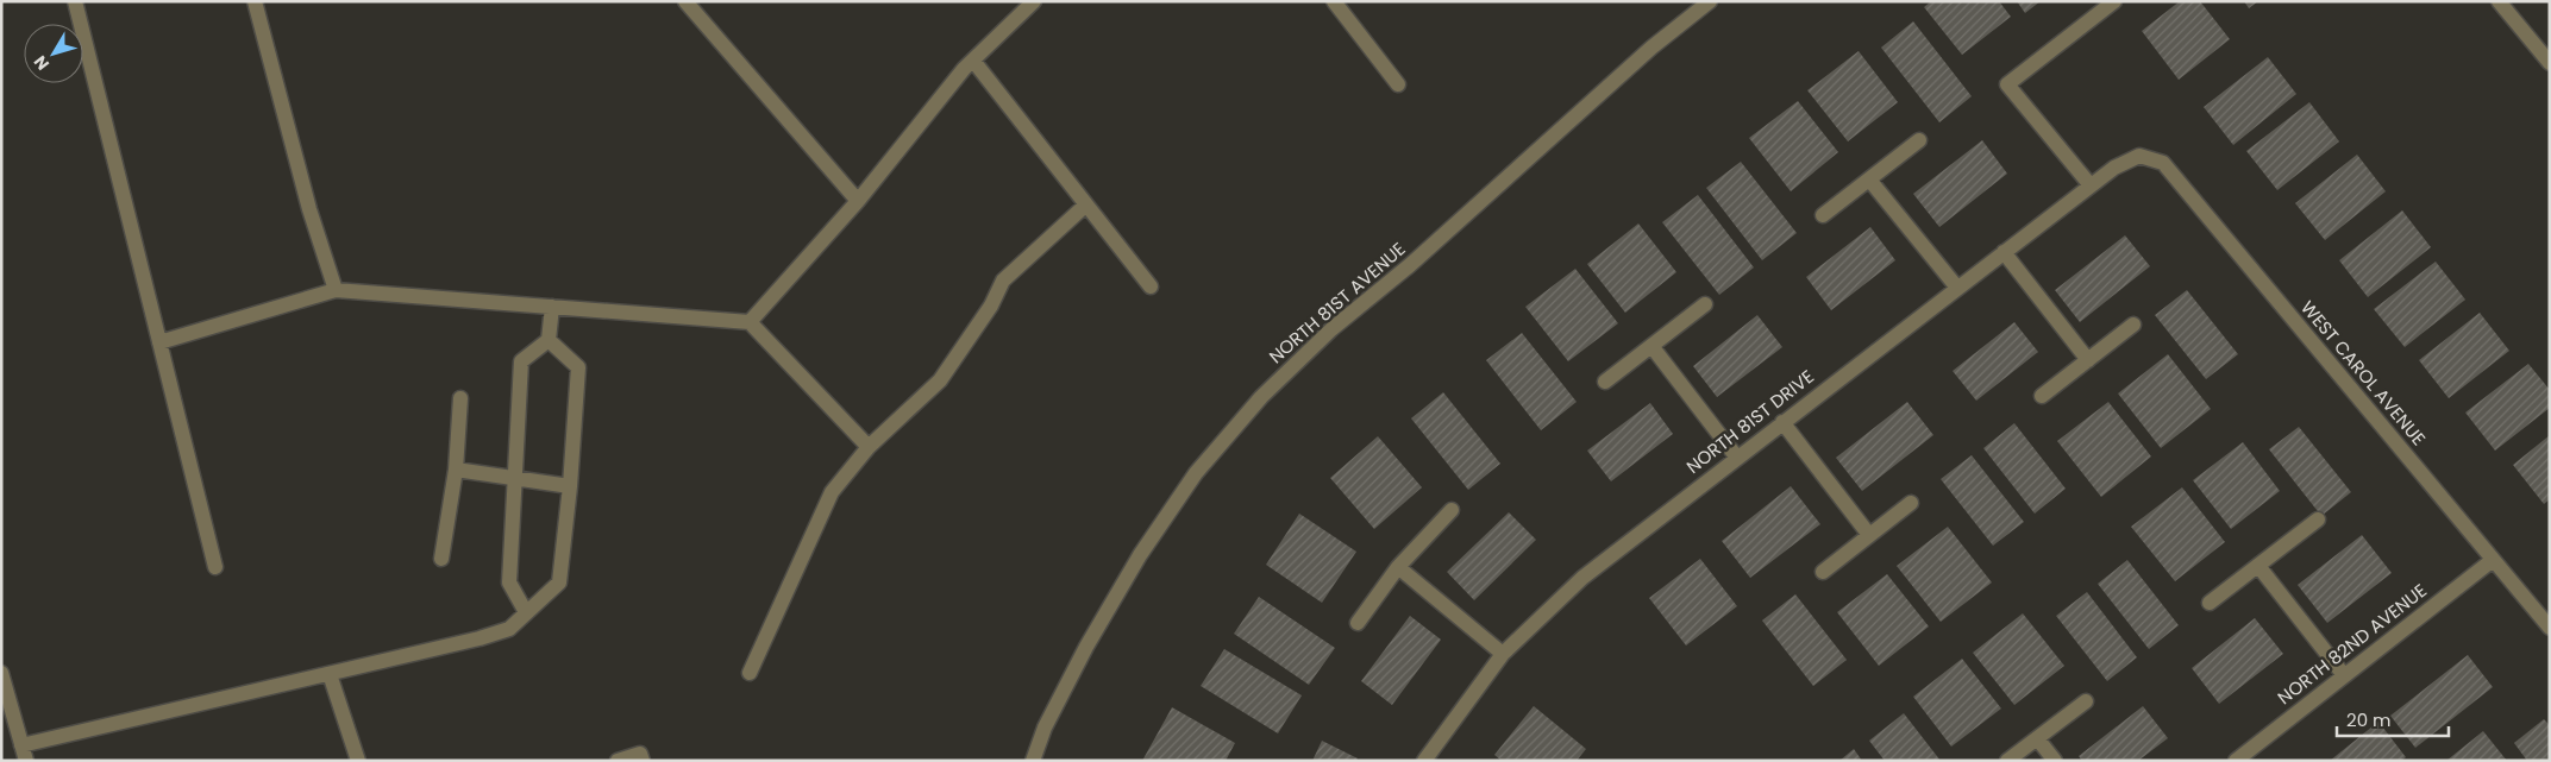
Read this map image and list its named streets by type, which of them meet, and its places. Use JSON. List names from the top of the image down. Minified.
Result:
{"streets":{"street":["NORTH 81ST AVENUE","WEST CAROL AVENUE","NORTH 81ST DRIVE","NORTH 82ND AVENUE"]},"crossings":[["WEST CAROL AVENUE","NORTH 81ST DRIVE"],["WEST CAROL AVENUE","NORTH 82ND AVENUE"]],"scale_bar":"20 m","north":"bottom left"}
